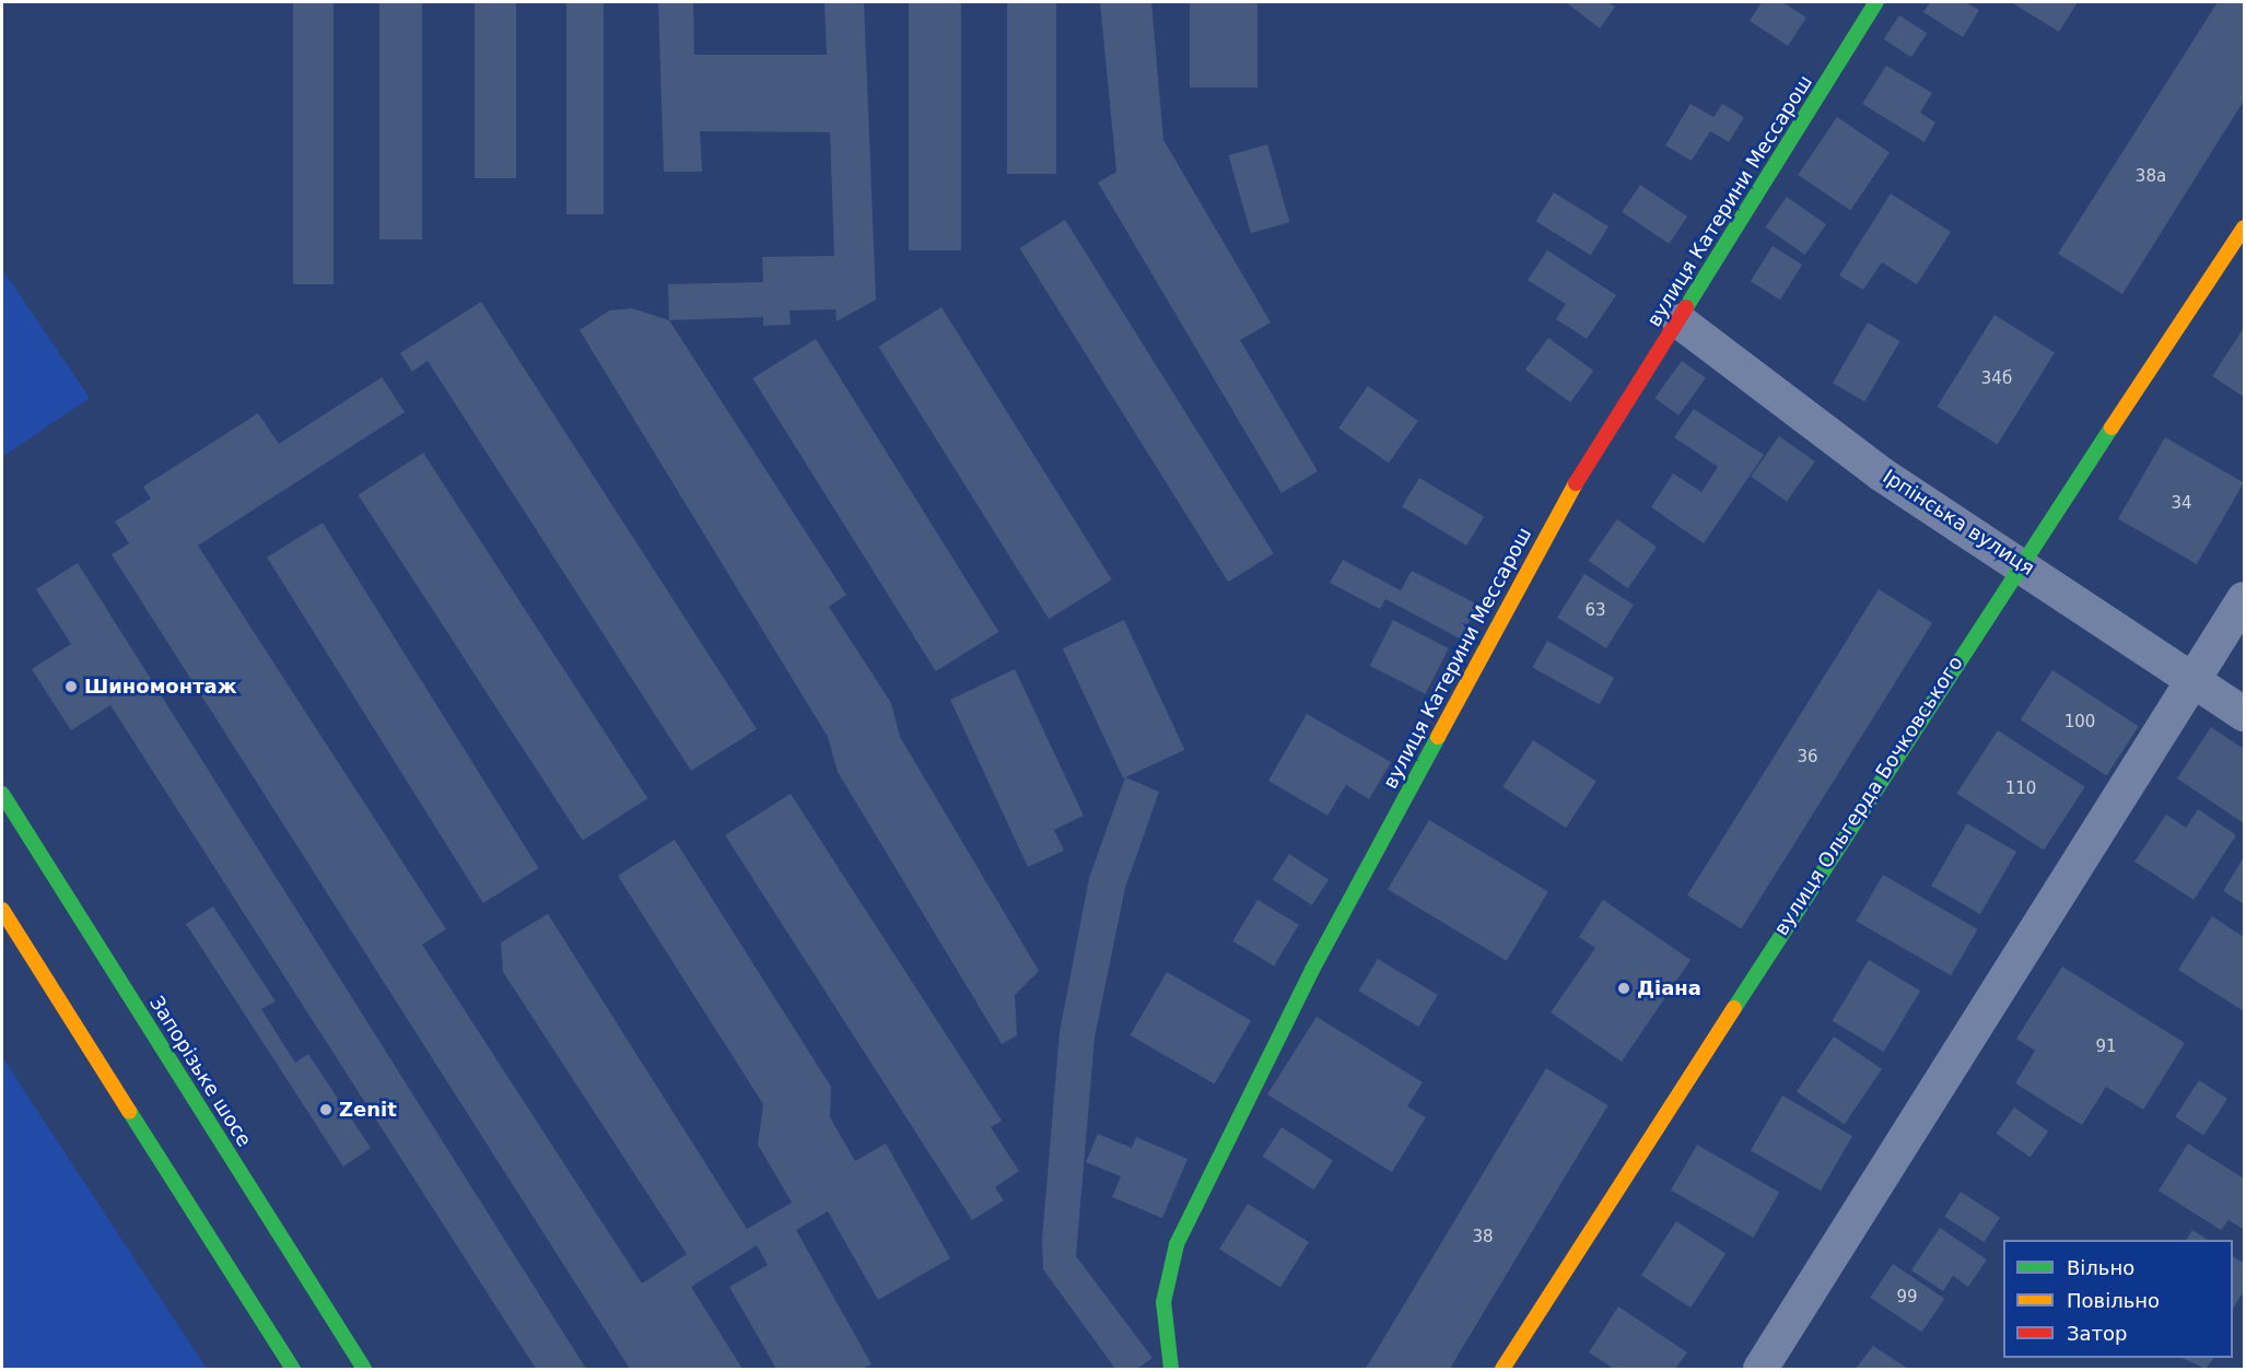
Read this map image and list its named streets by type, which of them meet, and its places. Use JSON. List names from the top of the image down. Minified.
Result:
{"streets":{"street":["вулиця Катерини Мессарош","Ірпінська вулиця","вулиця Ольгерда Бочковського","Запорізьке шосе"]},"crossings":[["вулиця Катерини Мессарош","Ірпінська вулиця"],["Ірпінська вулиця","вулиця Ольгерда Бочковського"]],"places":["Шиномонтаж","Діана","Zenit"],"house_numbers":["38а","34б","34","63","100","36","110","91","38","99"],"legend":["Вільно","Повільно","Затор"]}
